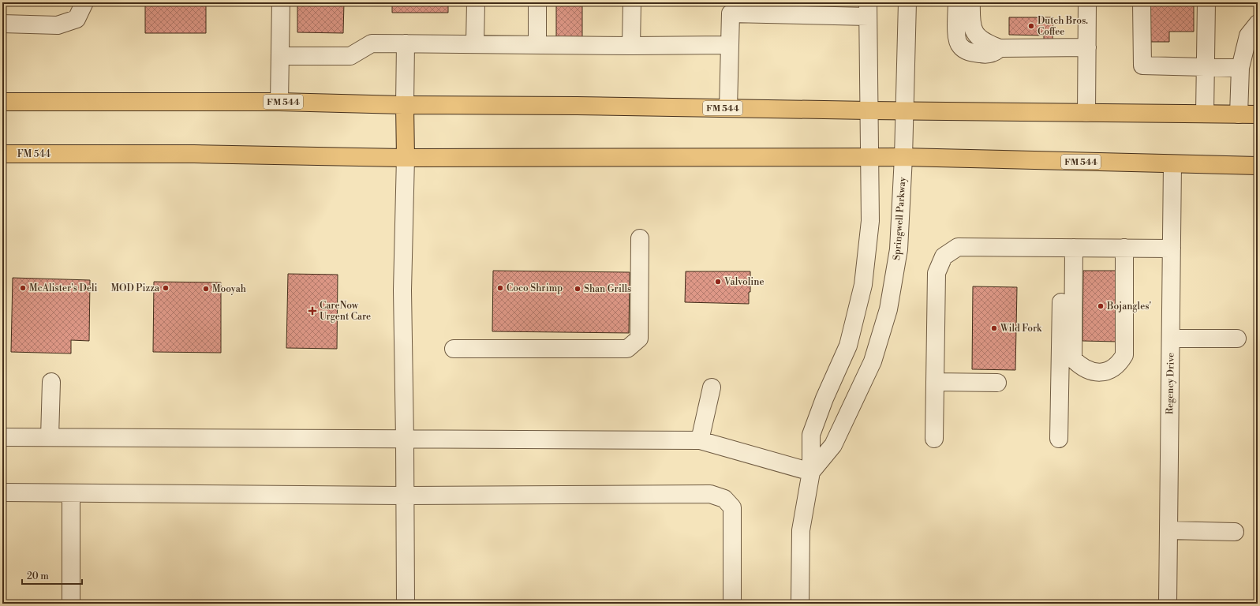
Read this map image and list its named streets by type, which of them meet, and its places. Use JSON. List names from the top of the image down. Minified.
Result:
{"streets":{"main road":["FM 544"],"street":["Springwell Parkway","Regency Drive"]},"crossings":[["FM 544","Springwell Parkway"],["FM 544","Regency Drive"]],"places":{"other":["Dutch Bros. Coffee","Valvoline","McAlister's Deli","MOD Pizza","Coco Shrimp","Mooyah","Shan Grills","Bojangles'","Wild Fork"],"health":["CareNow Urgent Care"]},"scale_bar":"20 m"}
